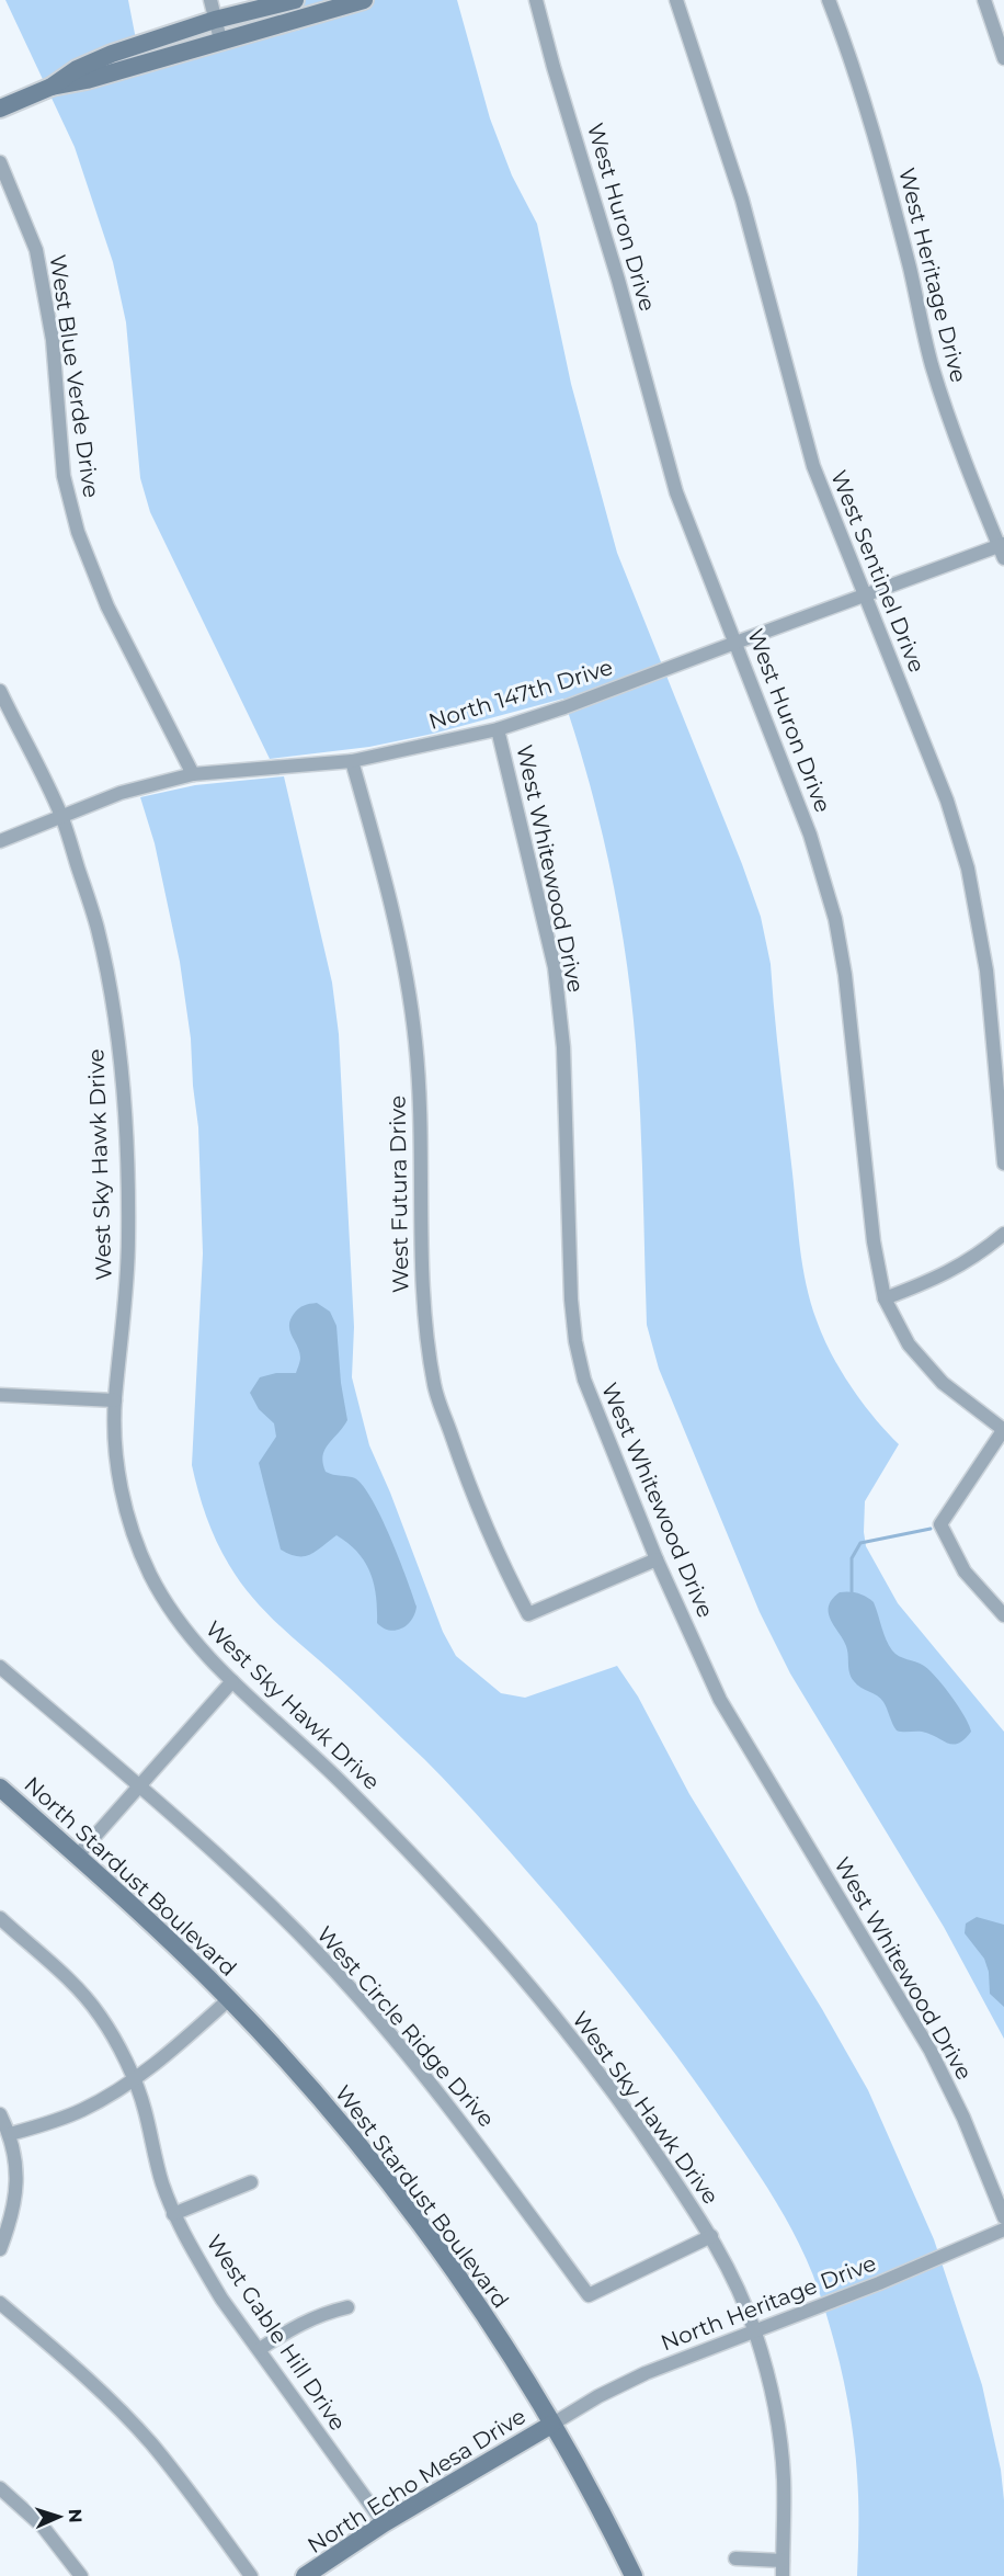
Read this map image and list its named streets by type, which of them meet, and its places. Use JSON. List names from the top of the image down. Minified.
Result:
{"streets":{"street":["West Huron Drive","West Heritage Drive","West Blue Verde Drive","West Sentinel Drive","North 147th Drive","West Whitewood Drive","West Sky Hawk Drive","West Futura Drive","North Stardust Boulevard","West Circle Ridge Drive","West Stardust Boulevard","North Heritage Drive","West Gable Hill Drive","North Echo Mesa Drive"]},"crossings":[["West Huron Drive","North 147th Drive"],["West Heritage Drive","North 147th Drive"],["West Blue Verde Drive","North 147th Drive"],["West Sentinel Drive","North 147th Drive"],["North 147th Drive","West Whitewood Drive"],["North 147th Drive","West Sky Hawk Drive"],["North 147th Drive","West Futura Drive"],["West Whitewood Drive","West Futura Drive"],["West Sky Hawk Drive","West Circle Ridge Drive"],["West Sky Hawk Drive","North Heritage Drive"],["North Stardust Boulevard","West Stardust Boulevard"],["West Stardust Boulevard","North Heritage Drive"],["West Stardust Boulevard","North Echo Mesa Drive"],["North Heritage Drive","North Echo Mesa Drive"],["West Gable Hill Drive","North Echo Mesa Drive"]],"north":"right"}
